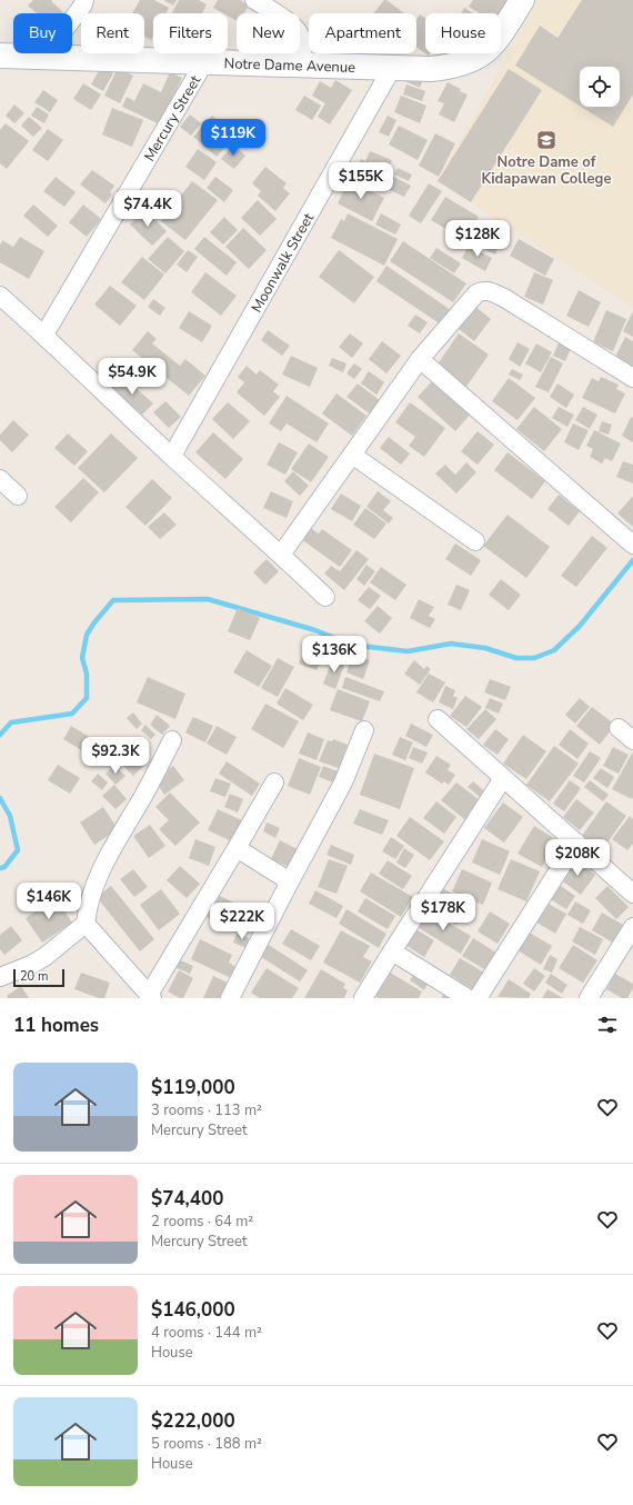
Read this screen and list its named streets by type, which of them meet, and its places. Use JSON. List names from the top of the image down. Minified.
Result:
{"streets":{"street":["Notre Dame Avenue","Mercury Street","Moonwalk Street"]},"crossings":[["Notre Dame Avenue","Mercury Street"],["Notre Dame Avenue","Moonwalk Street"]],"places":{"school or university":["Notre Dame of Kidapawan College"]},"scale_bar":"20 m","page":{"chip":["Buy","Rent","Filters","New","Apartment","House"],"price":["$119K","$155K","$74.4K","$128K","$54.9K","$136K","$92.3K","$208K","$146K","$178K","$222K"],"scale":"20 m","heading":"11 homes","list":[{"name":"$119,000","note":"3 rooms · 113 m² · Mercury Street"},{"name":"$74,400","note":"2 rooms · 64 m² · Mercury Street"},{"name":"$146,000","note":"4 rooms · 144 m² · House"},{"name":"$222,000","note":"5 rooms · 188 m² · House"}]}}
